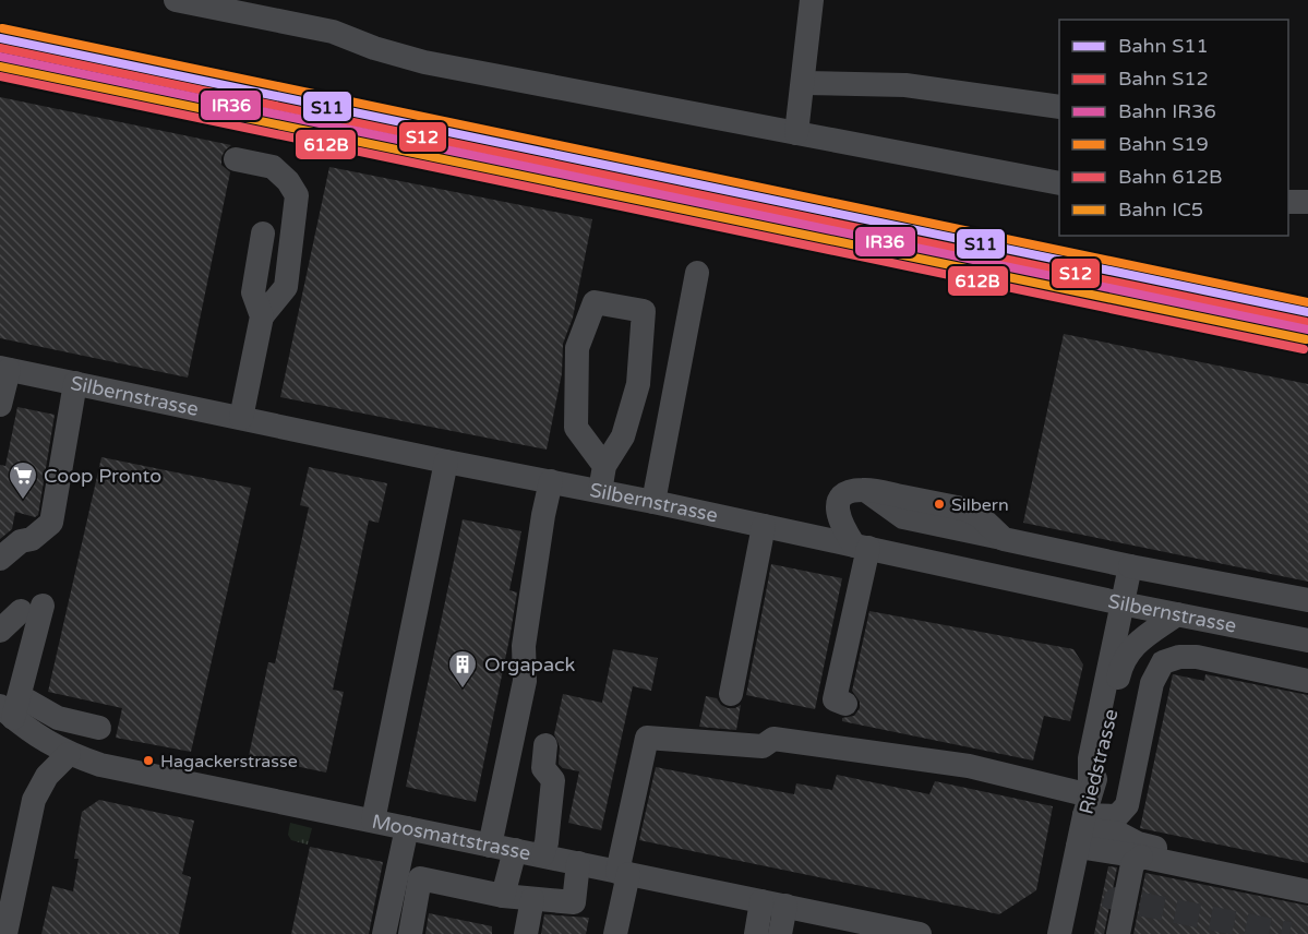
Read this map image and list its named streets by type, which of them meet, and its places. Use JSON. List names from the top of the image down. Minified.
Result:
{"streets":{"street":["Silbernstrasse","Riedstrasse","Moosmattstrasse"]},"crossings":[["Silbernstrasse","Riedstrasse"]],"places":{"supermarket":["Coop Pronto"],"other":["Silbern","Hagackerstrasse"],"building":["Orgapack"]},"lines":["rail line S19","rail line S11","rail line S12","rail line IR36","rail line IC5","rail line 612B"],"legend":["Bahn S11","Bahn S12","Bahn IR36","Bahn S19","Bahn 612B","Bahn IC5"]}
